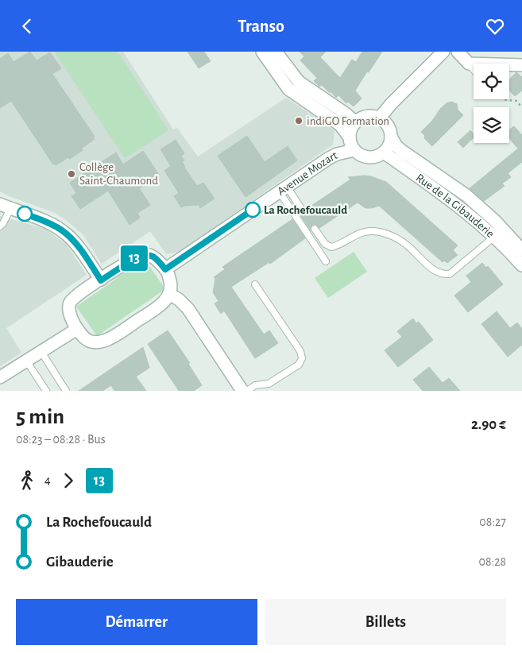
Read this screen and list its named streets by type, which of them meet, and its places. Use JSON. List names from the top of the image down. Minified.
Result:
{"streets":{"street":["Avenue Mozart","Rue de la Gibauderie"]},"crossings":[["Avenue Mozart","Rue de la Gibauderie"]],"places":["indiGO Formation","Collège Saint-Chaumond","La Rochefoucauld"],"lines":["bus line 13"],"page":{"header":"Transo","on_map":"13","heading":["5 min","08:23 – 08:28 · Bus","2.90 €"],"legs":["4","13"],"list":[{"name":"La Rochefoucauld","value":"08:27"},{"name":"Gibauderie","value":"08:28"}],"buttons":["Démarrer","Billets"]}}
